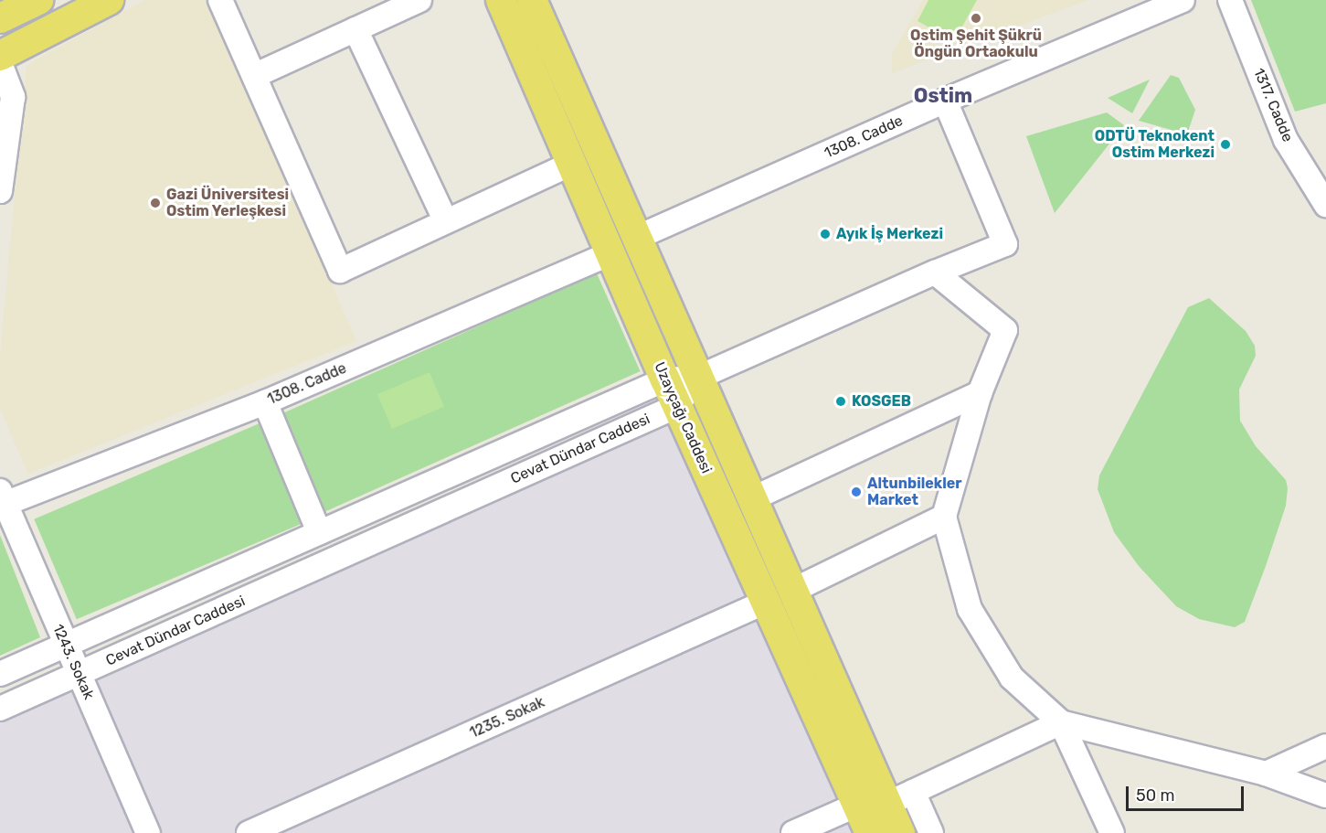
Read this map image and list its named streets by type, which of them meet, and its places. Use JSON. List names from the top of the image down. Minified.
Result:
{"streets":{"main road":["Uzayçağı Caddesi"],"street":["1317. Cadde","1308. Cadde","Cevat Dündar Caddesi","1243. Sokak","1235. Sokak"]},"crossings":[["1308. Cadde","Uzayçağı Caddesi"],["1308. Cadde","1243. Sokak"],["Uzayçağı Caddesi","Cevat Dündar Caddesi"],["Uzayçağı Caddesi","1235. Sokak"],["Cevat Dündar Caddesi","1243. Sokak"]],"districts":["Ostim"],"places":["Ostim Şehit Şükrü Öngün Ortaokulu","ODTÜ Teknokent Ostim Merkezi","Gazi Üniversitesi Ostim Yerleşkesi","Ayık İş Merkezi","KOSGEB","Altunbilekler Market"],"scale_bar":"50 m"}
